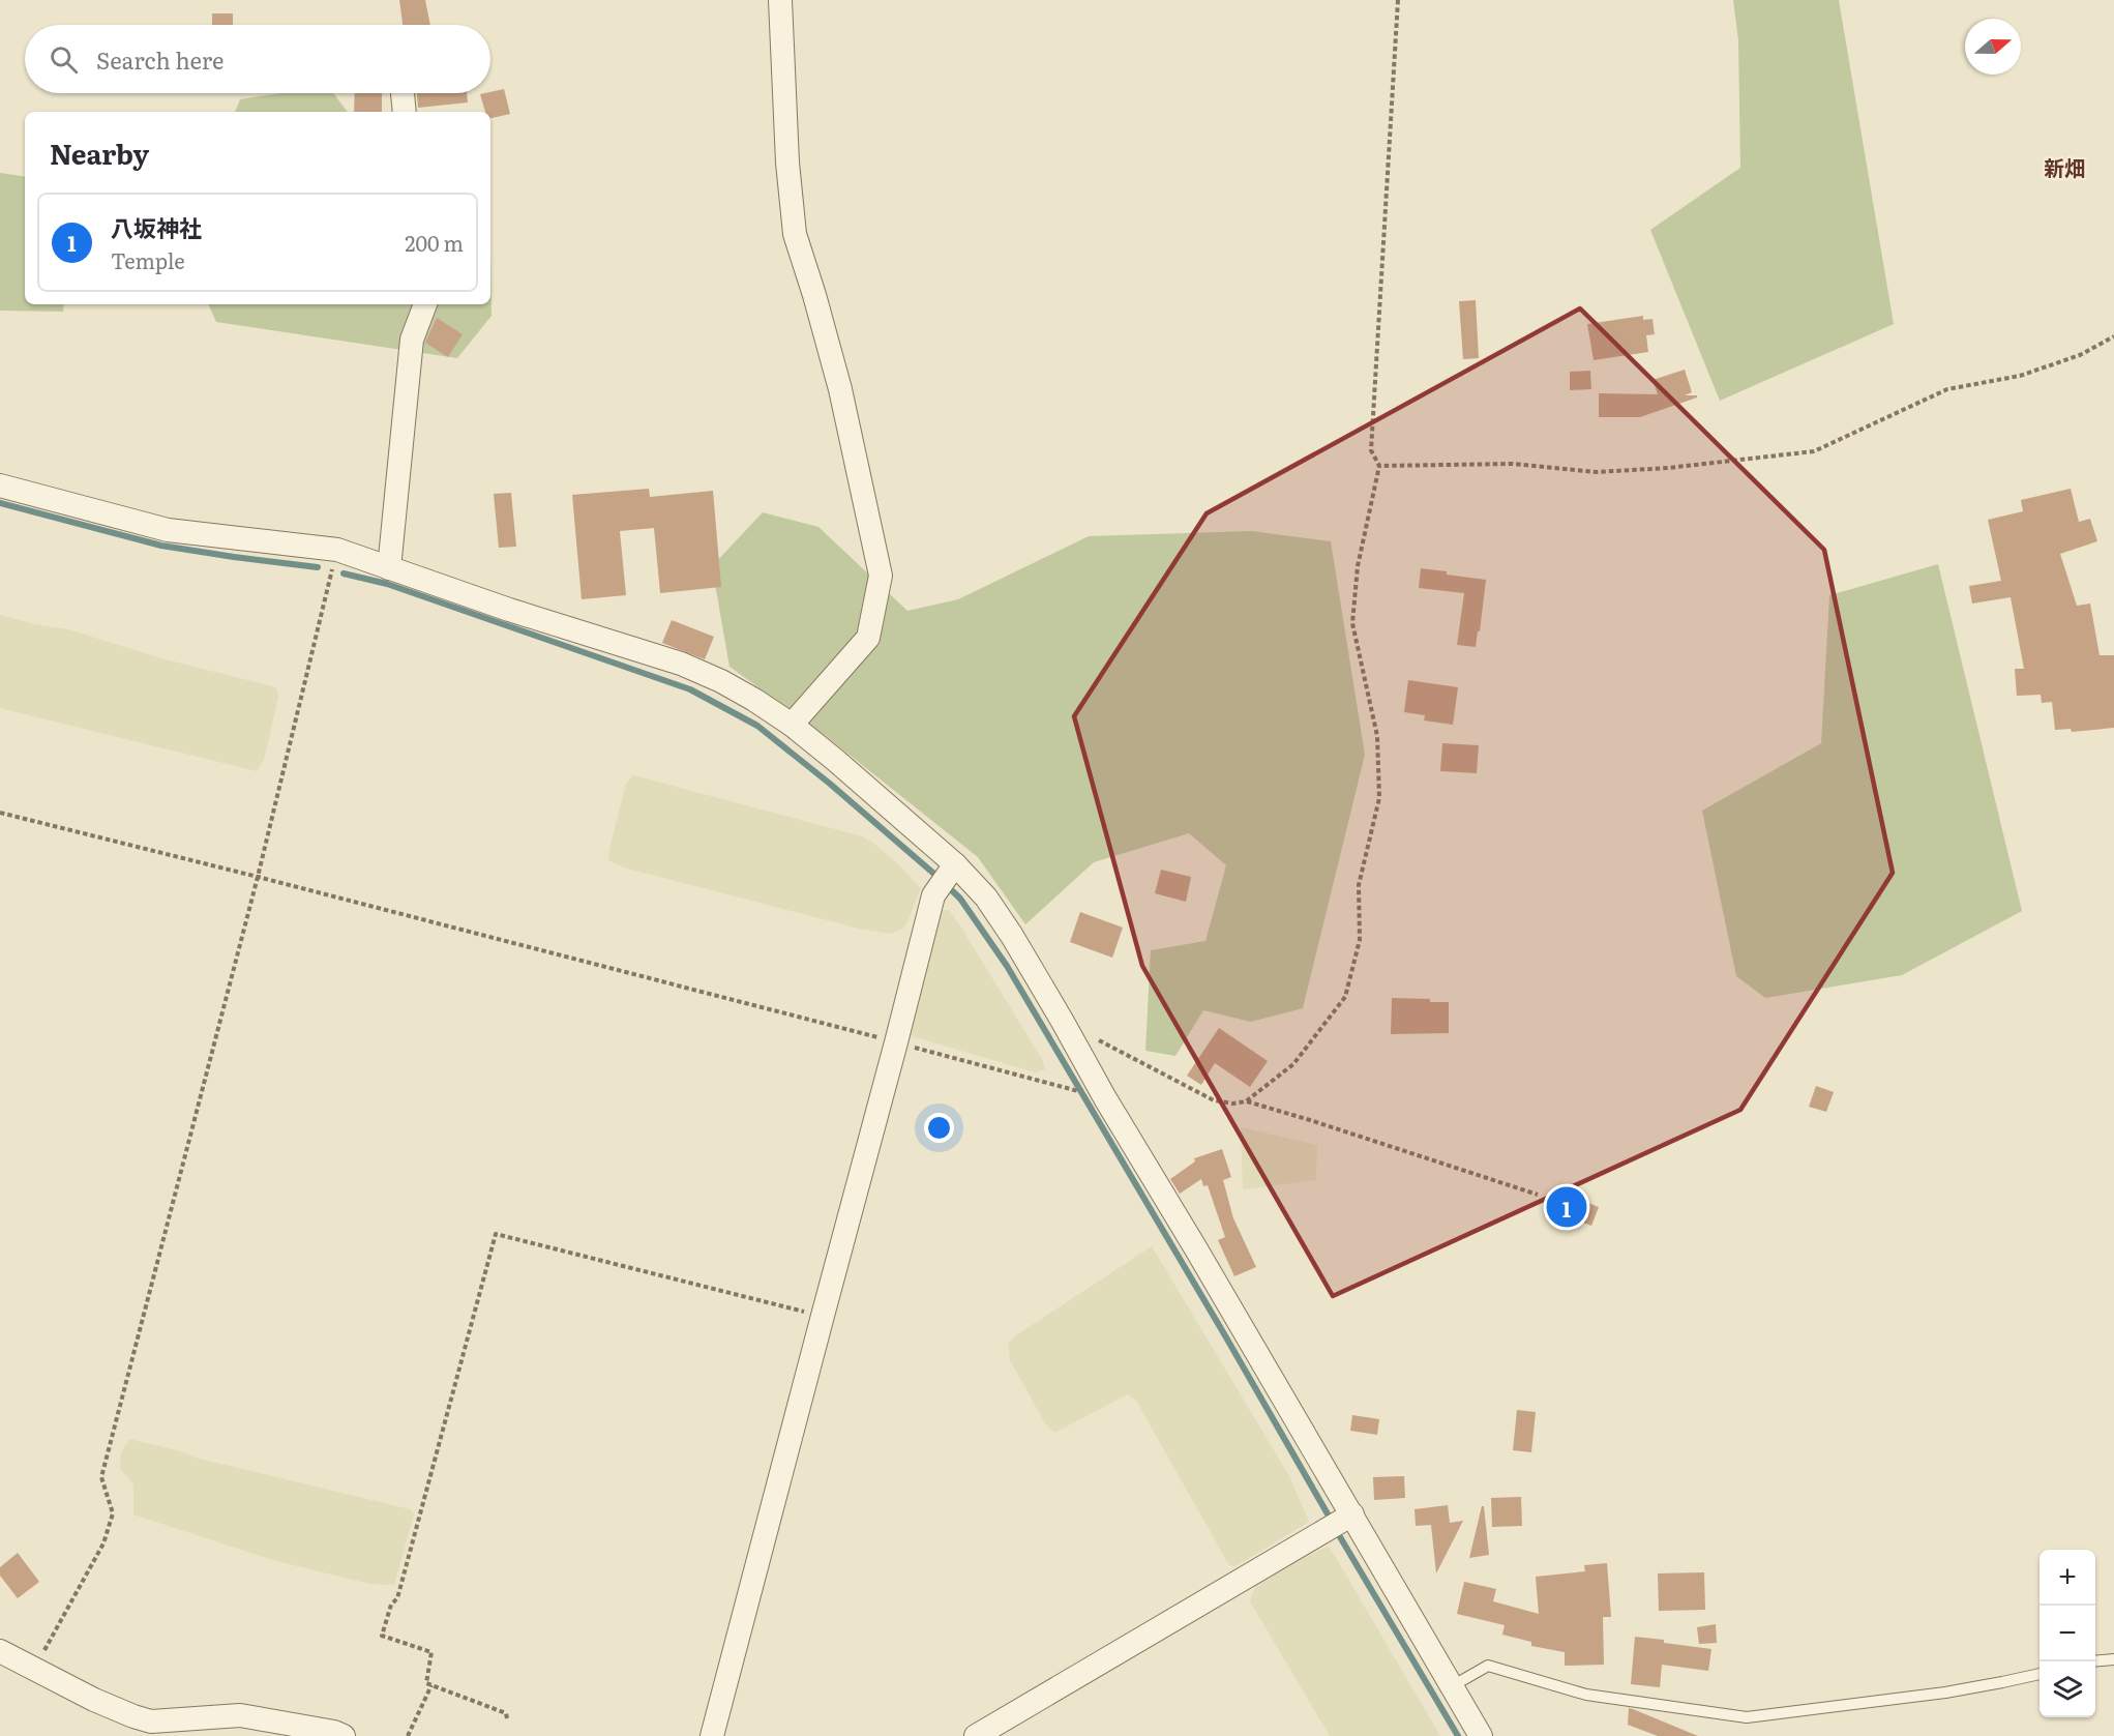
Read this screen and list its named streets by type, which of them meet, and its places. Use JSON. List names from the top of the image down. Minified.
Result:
{"districts":["新畑"],"north":"right","page":{"search":"Search here","heading":"Nearby","list":[{"mark":"1","name":"八坂神社","note":"Temple","value":"200 m"}],"pins":"1","map_buttons":["+","−"]}}
